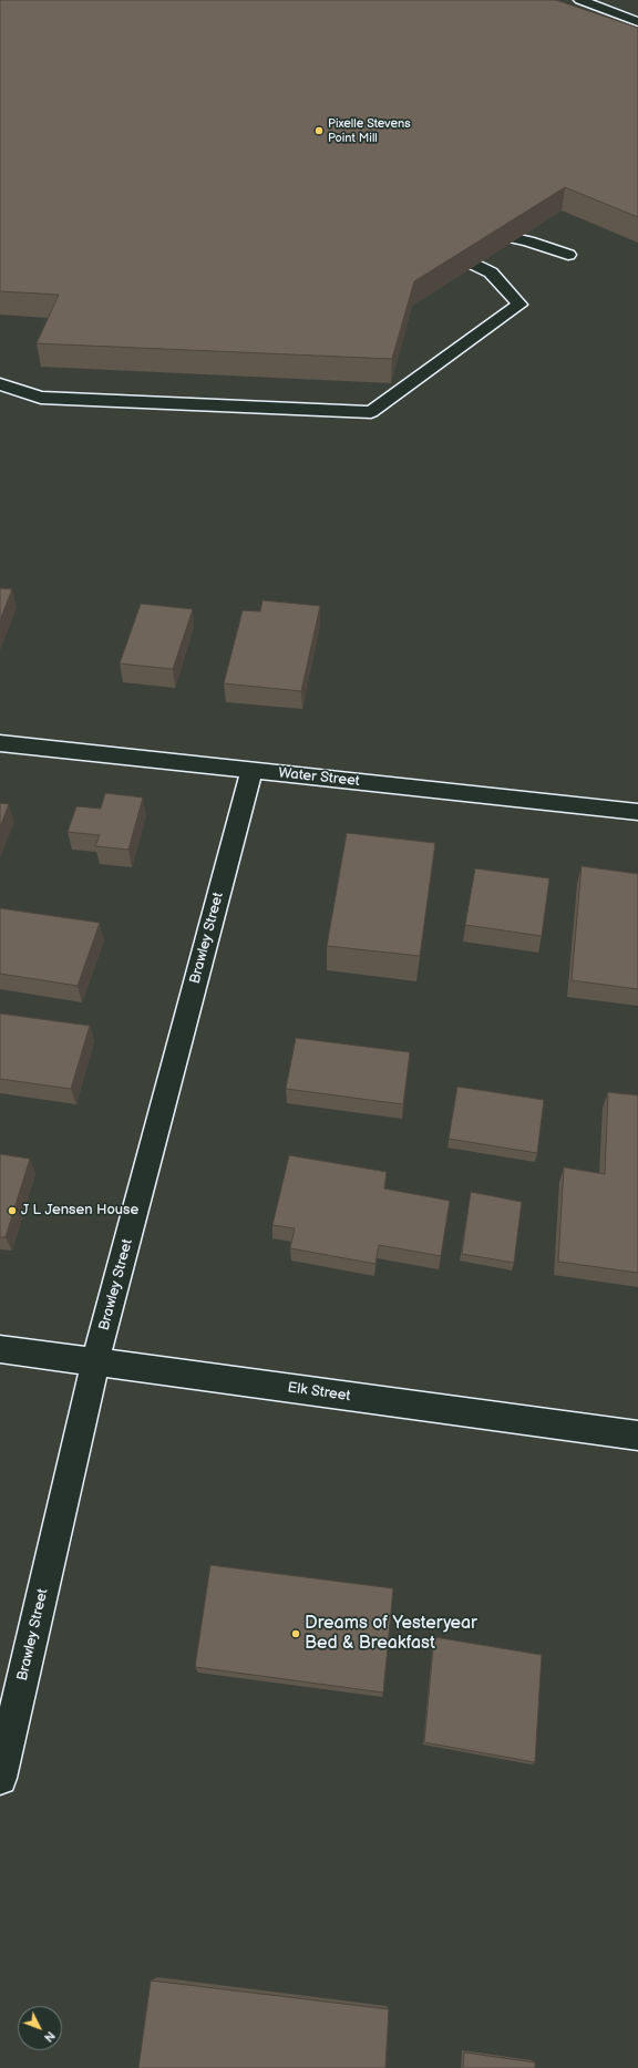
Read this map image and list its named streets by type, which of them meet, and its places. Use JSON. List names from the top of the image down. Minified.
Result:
{"streets":{"street":["Water Street","Brawley Street","Elk Street"]},"crossings":[["Water Street","Brawley Street"],["Brawley Street","Elk Street"]],"places":["Pixelle Stevens Point Mill","J L Jensen House","Dreams of Yesteryear Bed & Breakfast"],"north":"bottom right"}
